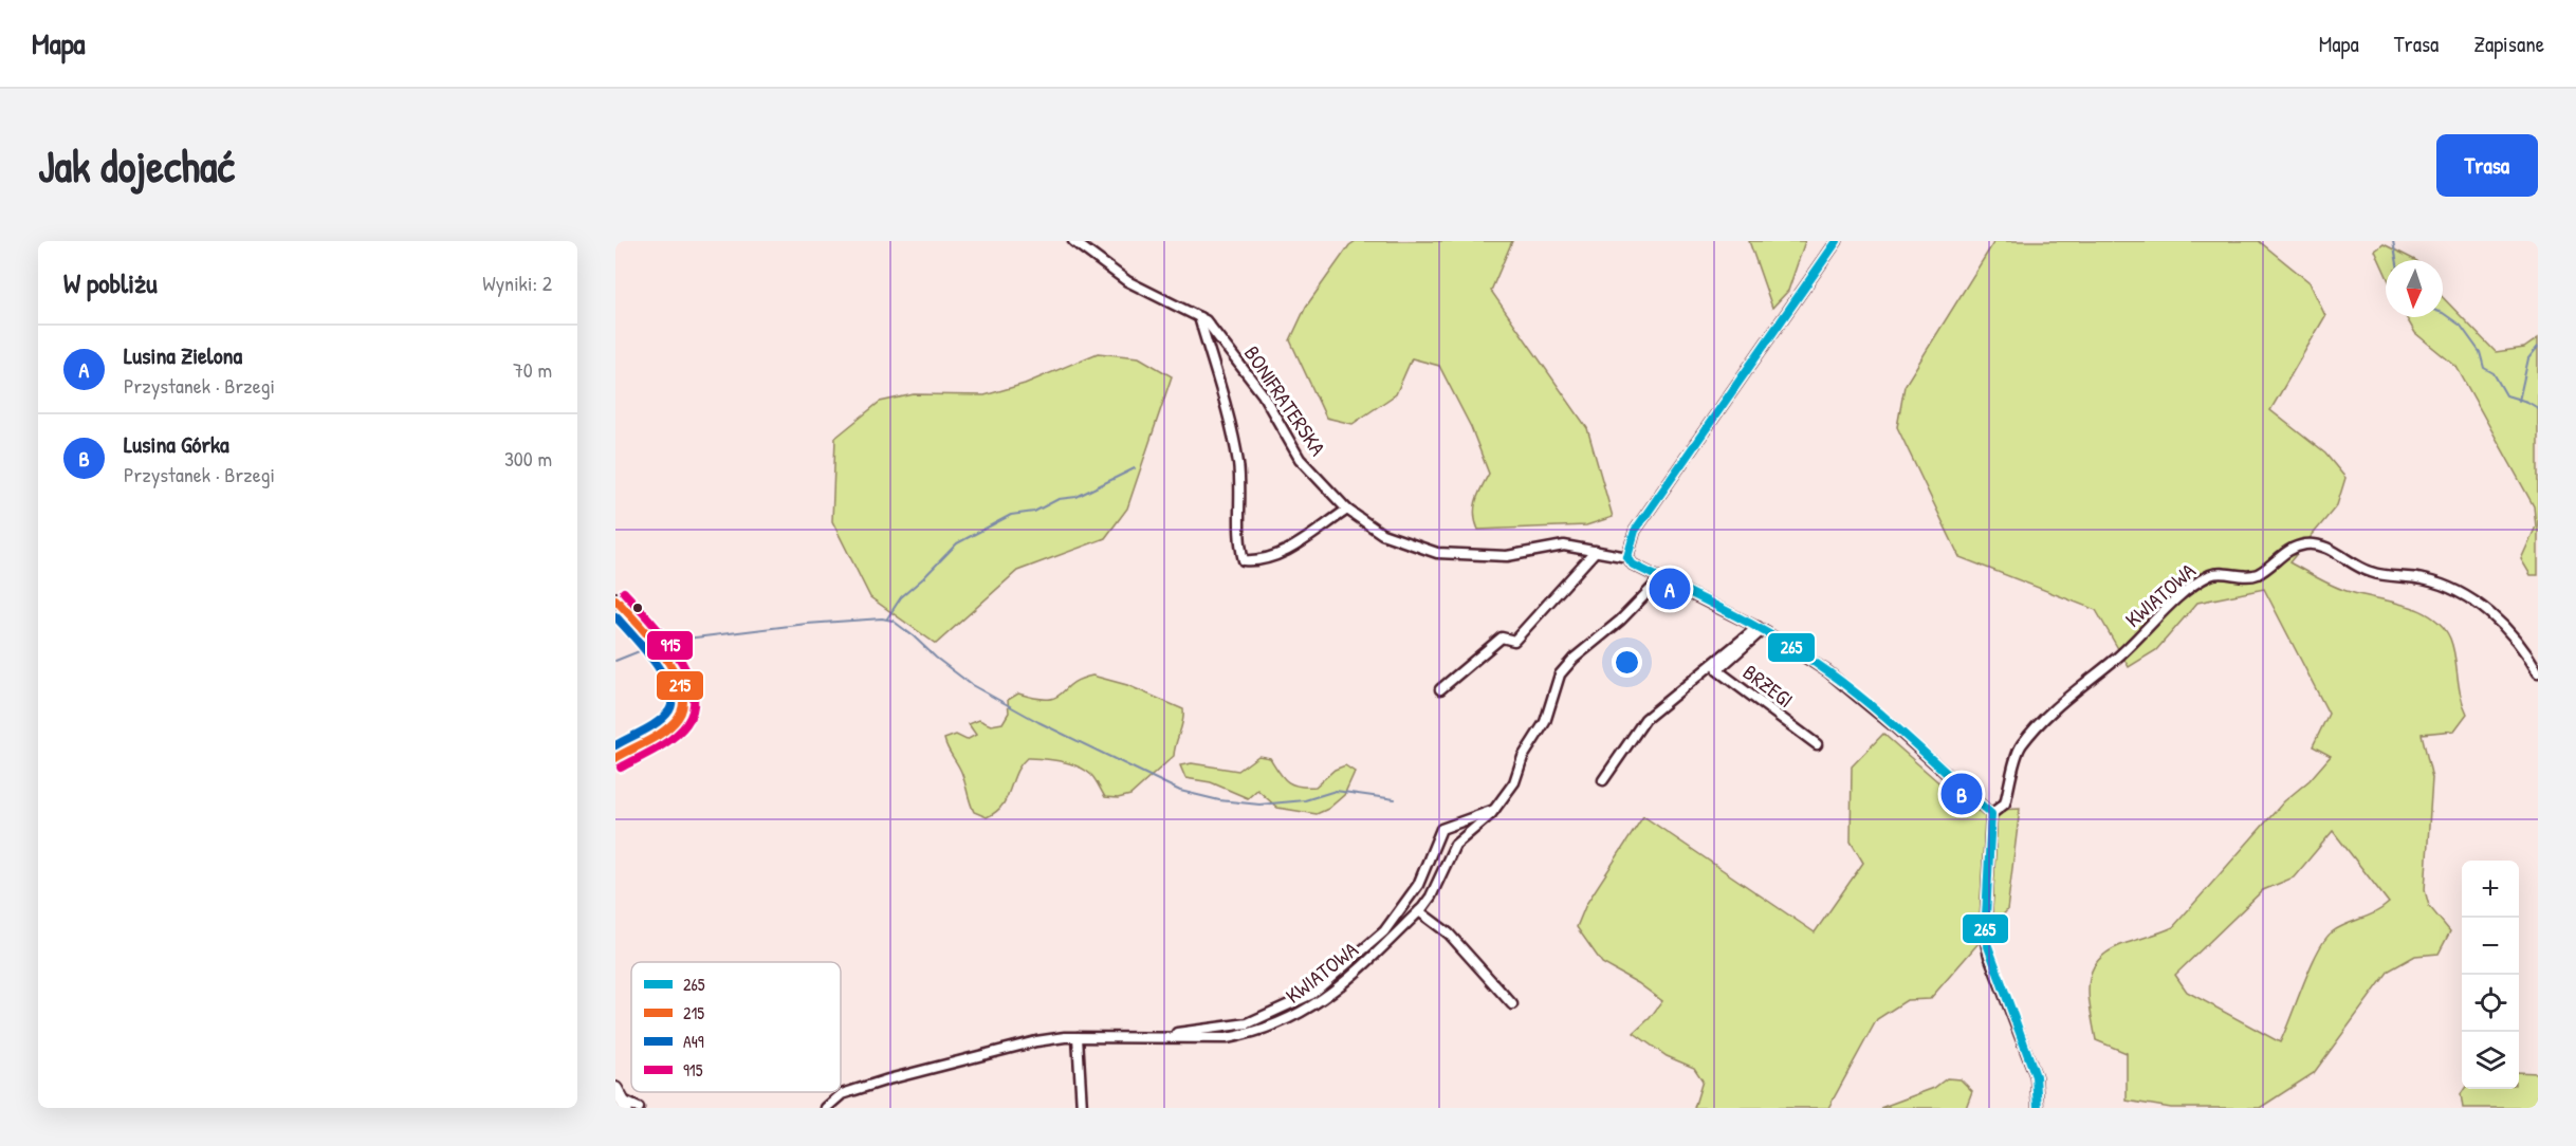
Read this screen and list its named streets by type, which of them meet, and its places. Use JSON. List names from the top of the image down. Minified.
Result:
{"streets":{"street":["BONIFRATERSKA","KWIATOWA","BRZEGI"]},"crossings":[["BONIFRATERSKA","BRZEGI"],["KWIATOWA","BRZEGI"]],"lines":["transit line 265","transit line 915","transit line 215","transit line A49"],"legend":["265","215","A49","915"],"north":"bottom","page":{"header":"Mapa","nav":["Mapa","Trasa","Zapisane"],"buttons":"Trasa","title":"Jak dojechać","heading":["W pobliżu","Wyniki: 2"],"list":[{"mark":"A","name":"Lusina Zielona","note":"Przystanek · Brzegi","value":"70 m"},{"mark":"B","name":"Lusina Górka","note":"Przystanek · Brzegi","value":"300 m"}],"pins":["A","B"],"map_buttons":["+","−"]}}
